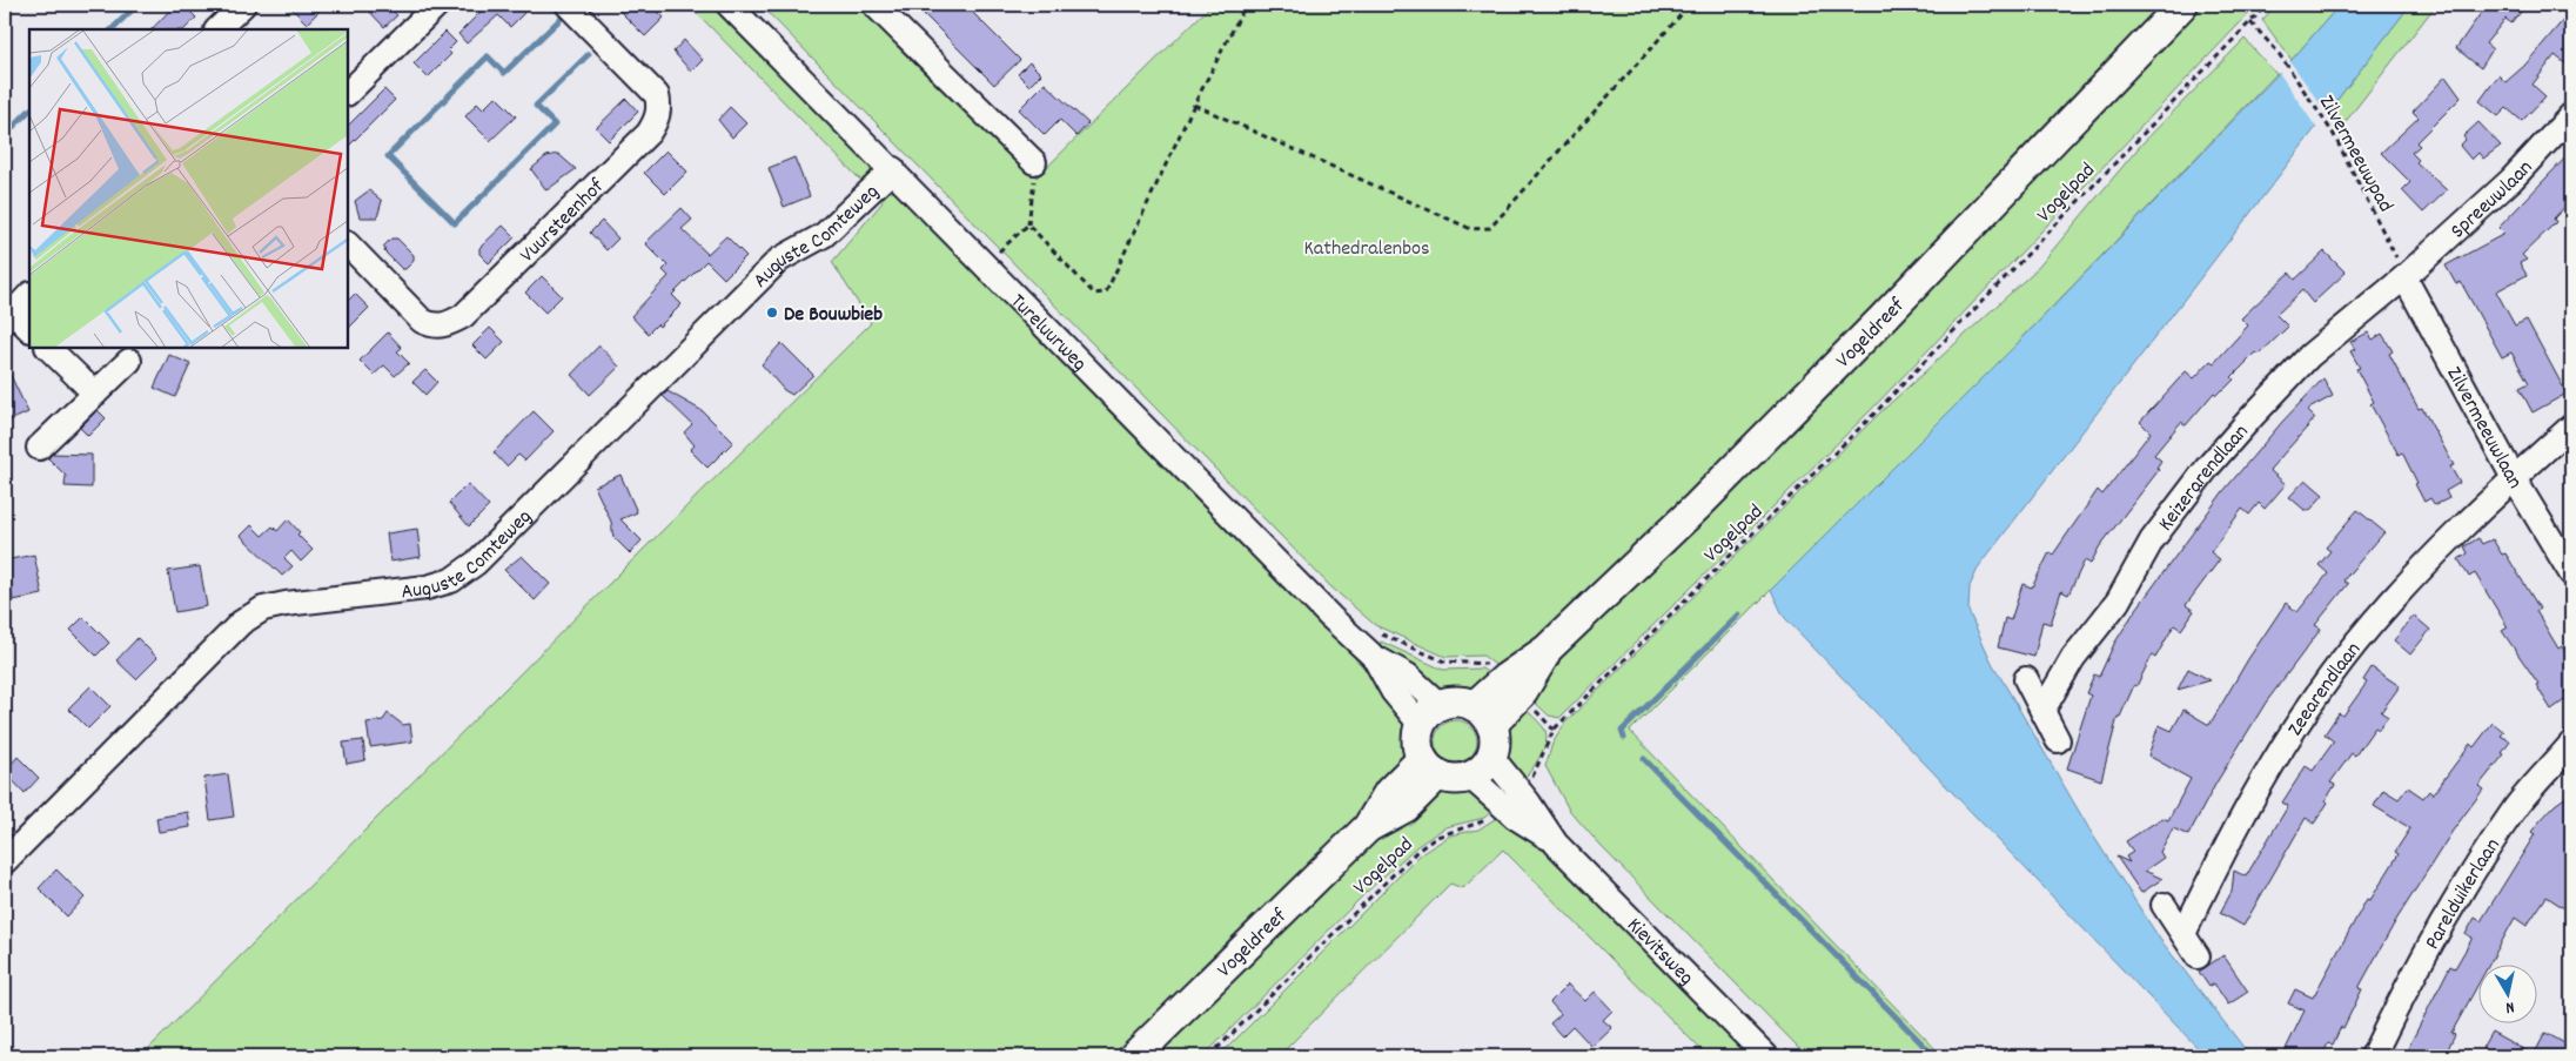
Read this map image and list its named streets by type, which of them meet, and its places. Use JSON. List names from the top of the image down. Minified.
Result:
{"streets":{"main road":["Vogeldreef"],"street":["Spreeuwlaan","Vuursteenhof","Auguste Comteweg","Tureluurweg","Zilvermeeuwlaan","Keizerarendlaan","Zeearendlaan","Parelduikerlaan","Kievitsweg"],"path":["Zilvermeeuwpad","Vogelpad"]},"crossings":[["Zilvermeeuwpad","Vogelpad"],["Zilvermeeuwpad","Spreeuwlaan"],["Zilvermeeuwpad","Zilvermeeuwlaan"],["Zilvermeeuwpad","Keizerarendlaan"],["Vogelpad","Kievitsweg"],["Spreeuwlaan","Zilvermeeuwlaan"],["Spreeuwlaan","Keizerarendlaan"],["Auguste Comteweg","Tureluurweg"],["Tureluurweg","Vogeldreef"],["Tureluurweg","Kievitsweg"],["Vogeldreef","Kievitsweg"],["Zilvermeeuwlaan","Keizerarendlaan"],["Zilvermeeuwlaan","Zeearendlaan"]],"parks":["Kathedralenbos"],"places":["De Bouwbieb"],"north":"bottom"}
